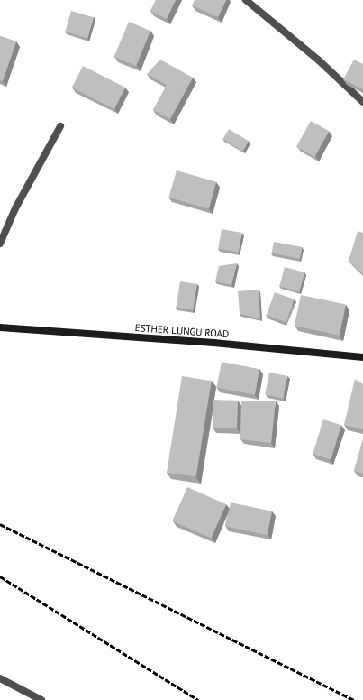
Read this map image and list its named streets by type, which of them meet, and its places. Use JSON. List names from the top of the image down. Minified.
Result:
{"streets":{"street":["ESTHER LUNGU ROAD"]}}
